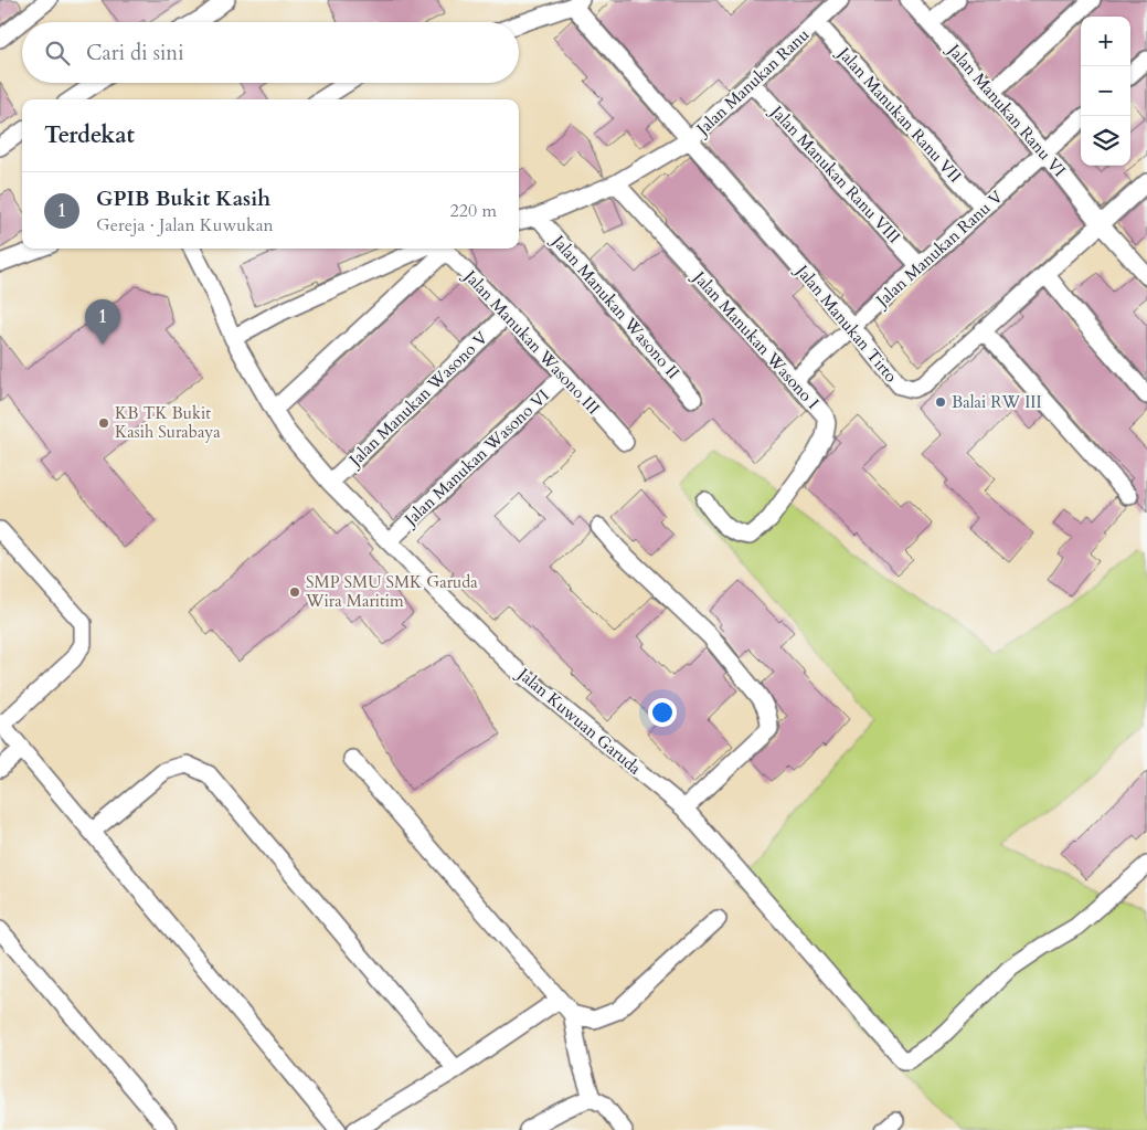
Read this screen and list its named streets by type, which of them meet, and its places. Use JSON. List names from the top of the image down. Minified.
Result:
{"streets":{"street":["Jalan Manukan Ranu","Jalan Manukan Ranu VI","Jalan Manukan Ranu VII","Jalan Manukan Ranu VIII","Jalan Manukan Ranu V","Jalan Manukan Wasono II","Jalan Manukan Tirto","Jalan Manukan Wasono I","Jalan Manukan Wasono III","Jalan Manukan Wasono V","Jalan Manukan Wasono VI","Jalan Kuwuan Garuda"]},"crossings":[["Jalan Manukan Ranu","Jalan Manukan Ranu VII"],["Jalan Manukan Ranu","Jalan Manukan Ranu VIII"],["Jalan Manukan Ranu","Jalan Manukan Wasono II"],["Jalan Manukan Ranu","Jalan Manukan Tirto"],["Jalan Manukan Ranu","Jalan Manukan Wasono I"],["Jalan Manukan Ranu VI","Jalan Manukan Ranu V"],["Jalan Manukan Ranu VI","Jalan Manukan Tirto"],["Jalan Manukan Ranu VII","Jalan Manukan Ranu V"],["Jalan Manukan Ranu VIII","Jalan Manukan Ranu V"],["Jalan Manukan Ranu V","Jalan Manukan Tirto"],["Jalan Manukan Ranu V","Jalan Manukan Wasono I"],["Jalan Manukan Wasono III","Jalan Manukan Wasono V"],["Jalan Manukan Wasono III","Jalan Manukan Wasono VI"],["Jalan Manukan Wasono V","Jalan Kuwuan Garuda"],["Jalan Manukan Wasono VI","Jalan Kuwuan Garuda"]],"places":["Balai RW III","KB TK Bukit Kasih Surabaya","SMP SMU SMK Garuda Wira Maritim"],"page":{"map_buttons":["+","−"],"search":"Cari di sini","heading":"Terdekat","list":[{"mark":"1","name":"GPIB Bukit Kasih","note":"Gereja · Jalan Kuwukan","value":"220 m"}],"pins":"1"}}
